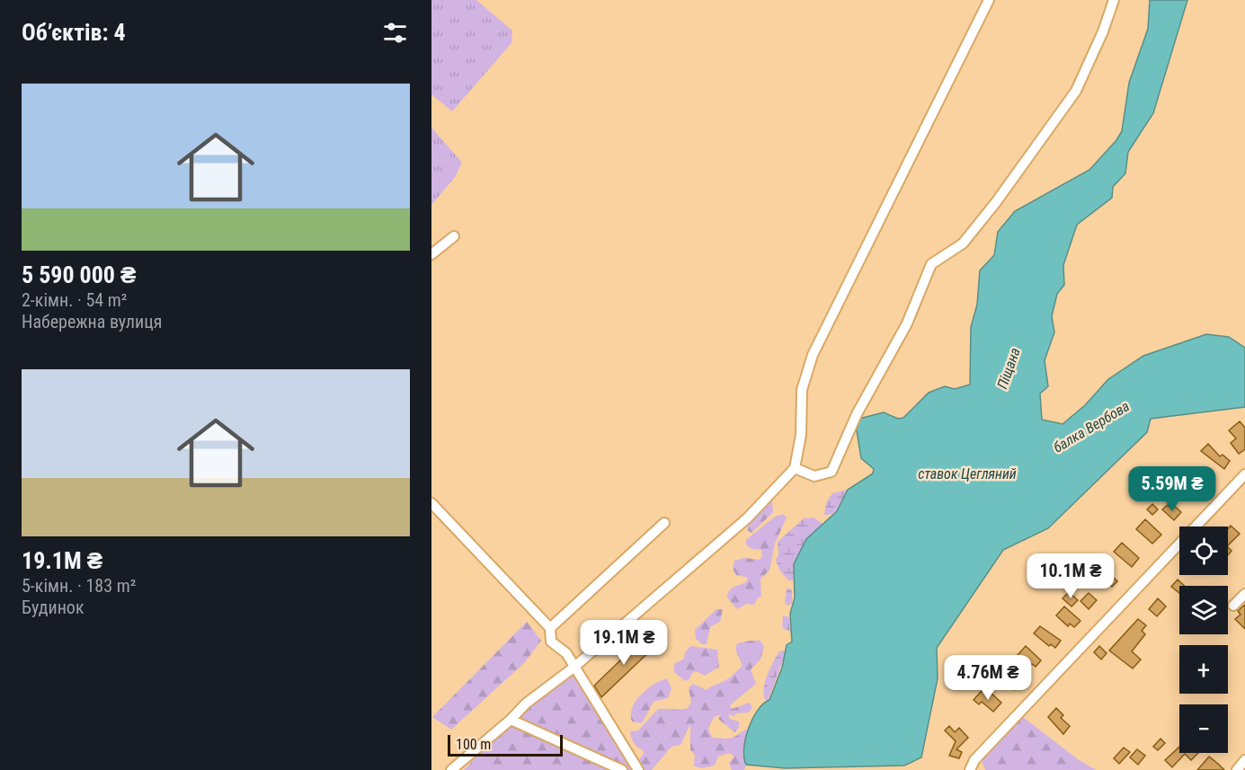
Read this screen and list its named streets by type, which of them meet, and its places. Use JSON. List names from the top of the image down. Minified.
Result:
{"water":["Піщана","балка Вербова","ставок Цегляний"],"scale_bar":"100 m","page":{"heading":"Об’єктів: 4","list":[{"name":"5 590 000 ₴","note":"2-кімн. · 54 m² · Набережна вулиця"},{"name":"19.1M ₴","note":"5-кімн. · 183 m² · Будинок"}],"price":["5.59M ₴","10.1M ₴","19.1M ₴","4.76M ₴"],"map_buttons":["+","−"],"scale":"100 m"}}
